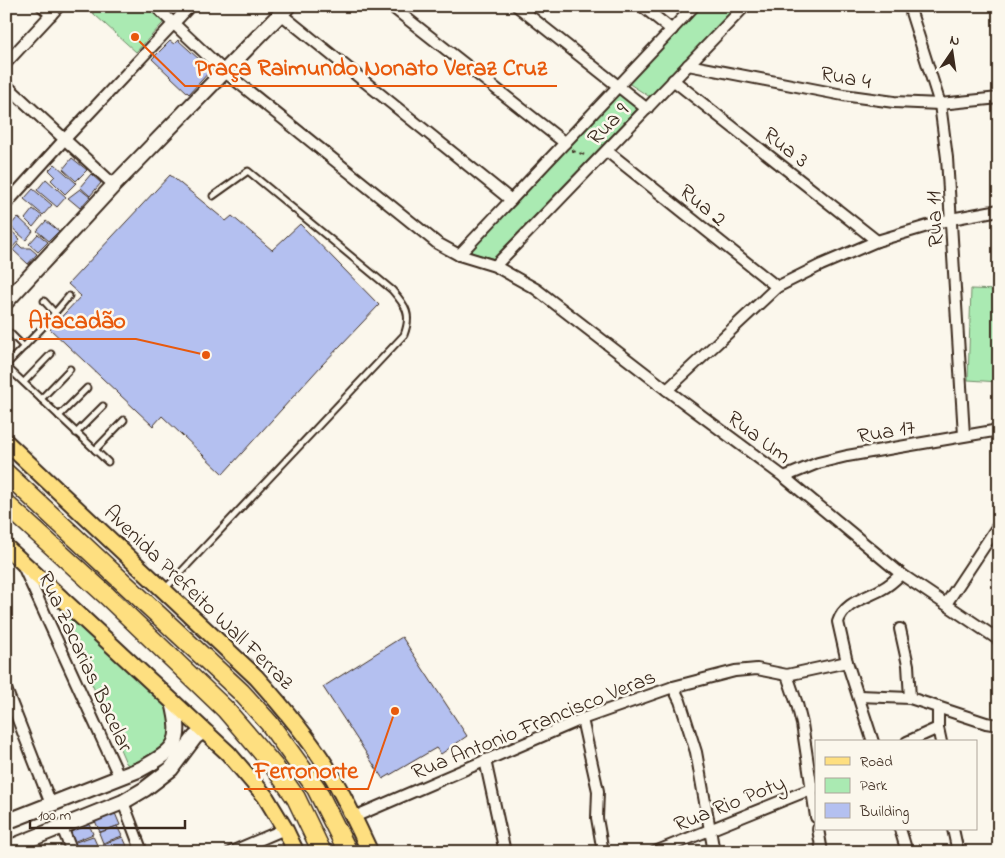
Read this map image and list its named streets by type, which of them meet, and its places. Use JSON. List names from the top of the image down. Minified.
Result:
{"streets":{"highway":["Avenida Prefeito Wall Ferraz"],"street":["Rua 4","Rua 9","Rua 3","Rua 2","Rua 11","Rua 17","Rua Um","Rua Zacarias Bacelar","Rua Antonio Francisco Veras","Rua Rio Poty"]},"crossings":[["Rua 4","Rua 9"],["Rua 4","Rua 11"],["Rua 9","Rua 3"],["Rua 9","Rua 2"],["Rua 9","Rua Um"],["Rua 11","Rua 17"],["Rua 17","Rua Um"],["Avenida Prefeito Wall Ferraz","Rua Antonio Francisco Veras"]],"places":["Praça Raimundo Nonato Veraz Cruz","Atacadão","Ferronorte"],"legend":["Road","Park","Building"],"scale_bar":"100 m","north":"top"}
